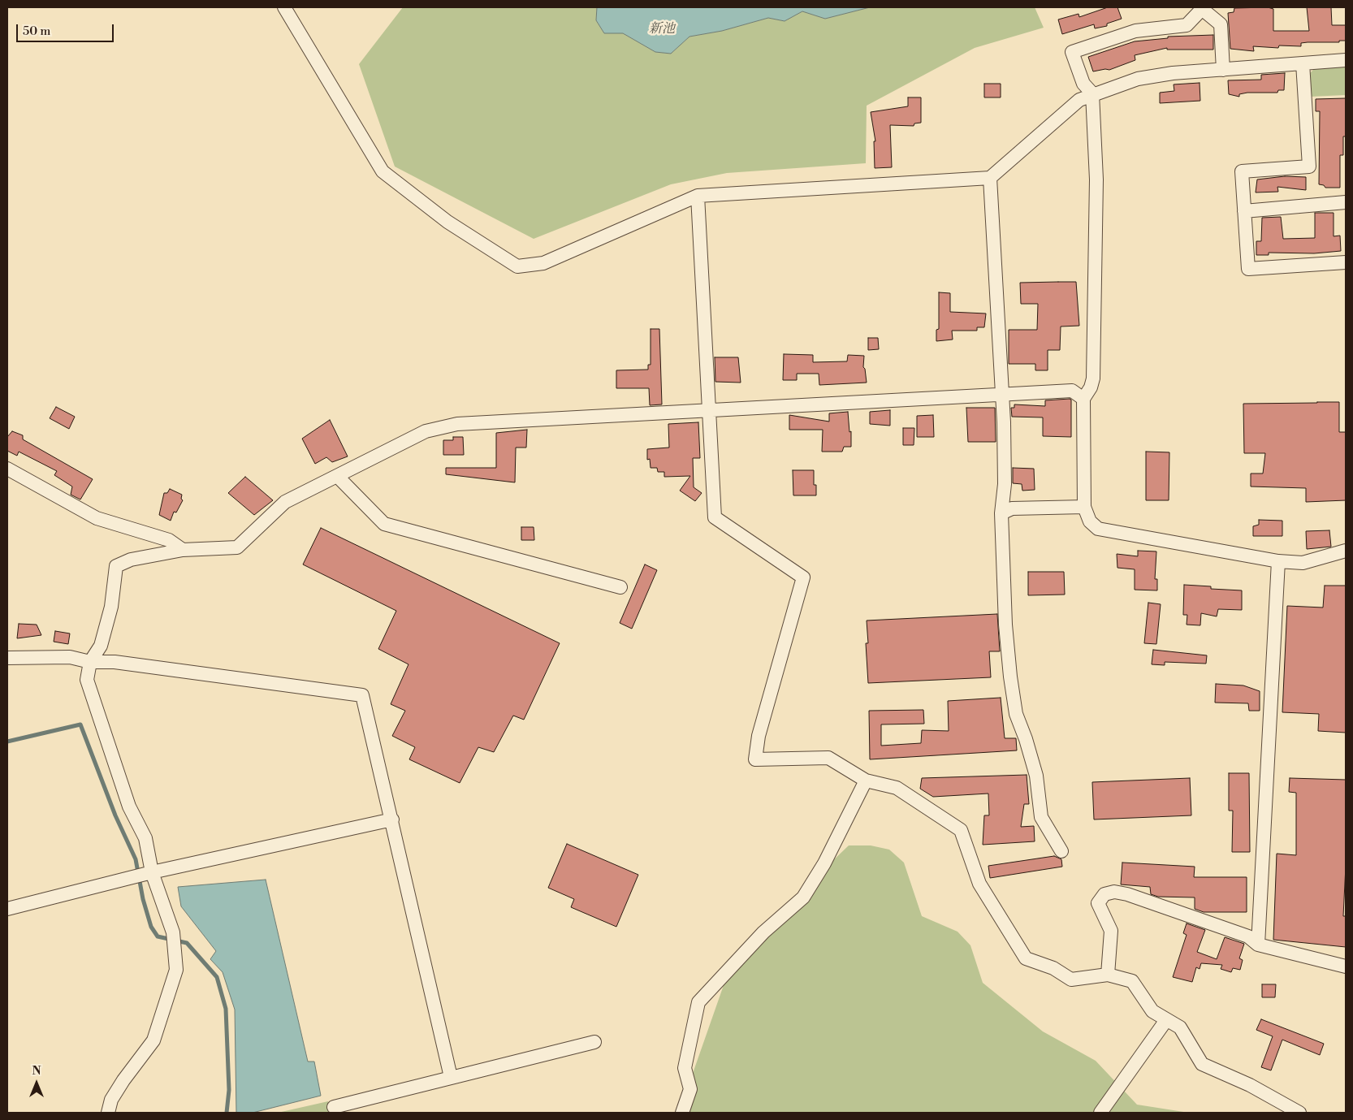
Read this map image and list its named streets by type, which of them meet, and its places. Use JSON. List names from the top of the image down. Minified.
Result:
{"water":["新池"],"scale_bar":"50 m","north":"top"}
